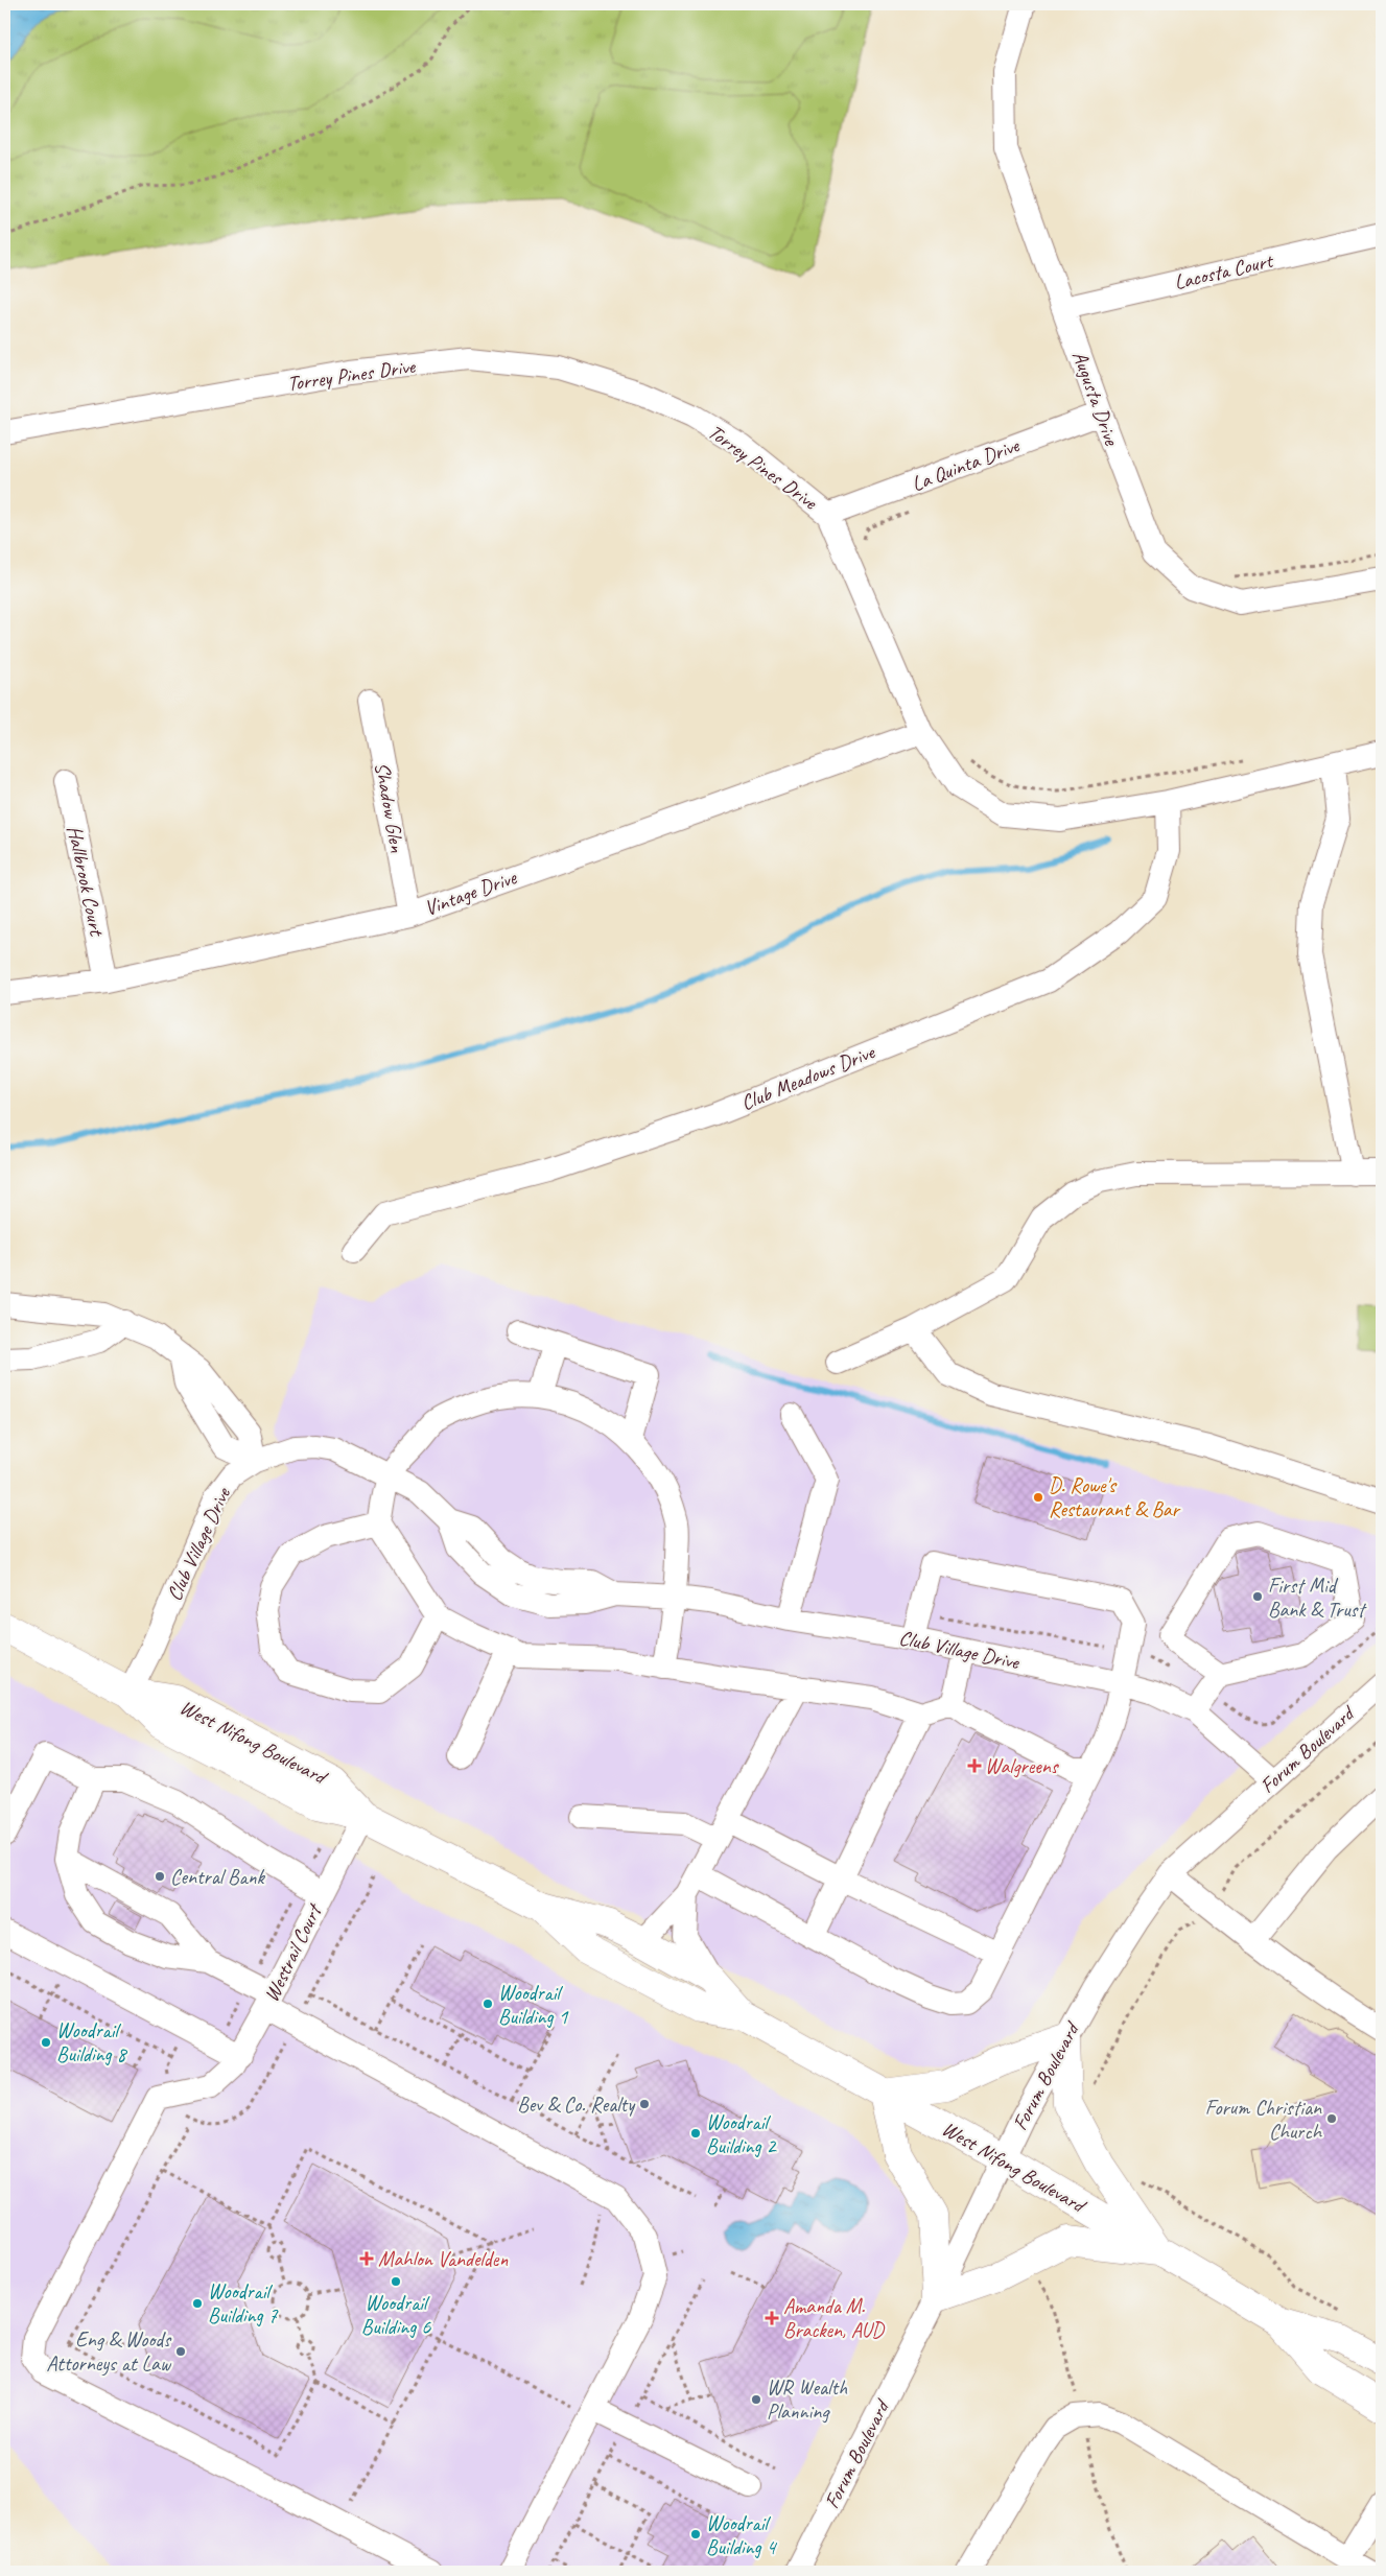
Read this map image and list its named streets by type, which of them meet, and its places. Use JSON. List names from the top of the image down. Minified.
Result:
{"streets":{"main road":["West Nifong Boulevard"],"street":["Lacosta Court","Torrey Pines Drive","Augusta Drive","La Quinta Drive","Shadow Glen","Hallbrook Court","Vintage Drive","Club Meadows Drive","Club Village Drive","Forum Boulevard","Westrail Court"]},"crossings":[["Lacosta Court","Augusta Drive"],["Torrey Pines Drive","La Quinta Drive"],["Torrey Pines Drive","Vintage Drive"],["Torrey Pines Drive","Club Meadows Drive"],["Augusta Drive","La Quinta Drive"],["Shadow Glen","Vintage Drive"],["Hallbrook Court","Vintage Drive"],["Club Village Drive","West Nifong Boulevard"],["Club Village Drive","Forum Boulevard"],["West Nifong Boulevard","Forum Boulevard"],["West Nifong Boulevard","Westrail Court"]],"places":{"other":["D. Rowe's Restaurant & Bar","First Mid Bank & Trust","Central Bank","Woodrail Building 1","Woodrail Building 8","Bev & Co. Realty","Forum Christian Church","Woodrail Building 2","Woodrail Building 6","Woodrail Building 7","Eng & Woods Attorneys at Law","WR Wealth Planning","Woodrail Building 4"],"health":["Walgreens","Mahlon Vandelden","Amanda M. Bracken, AUD"]}}
